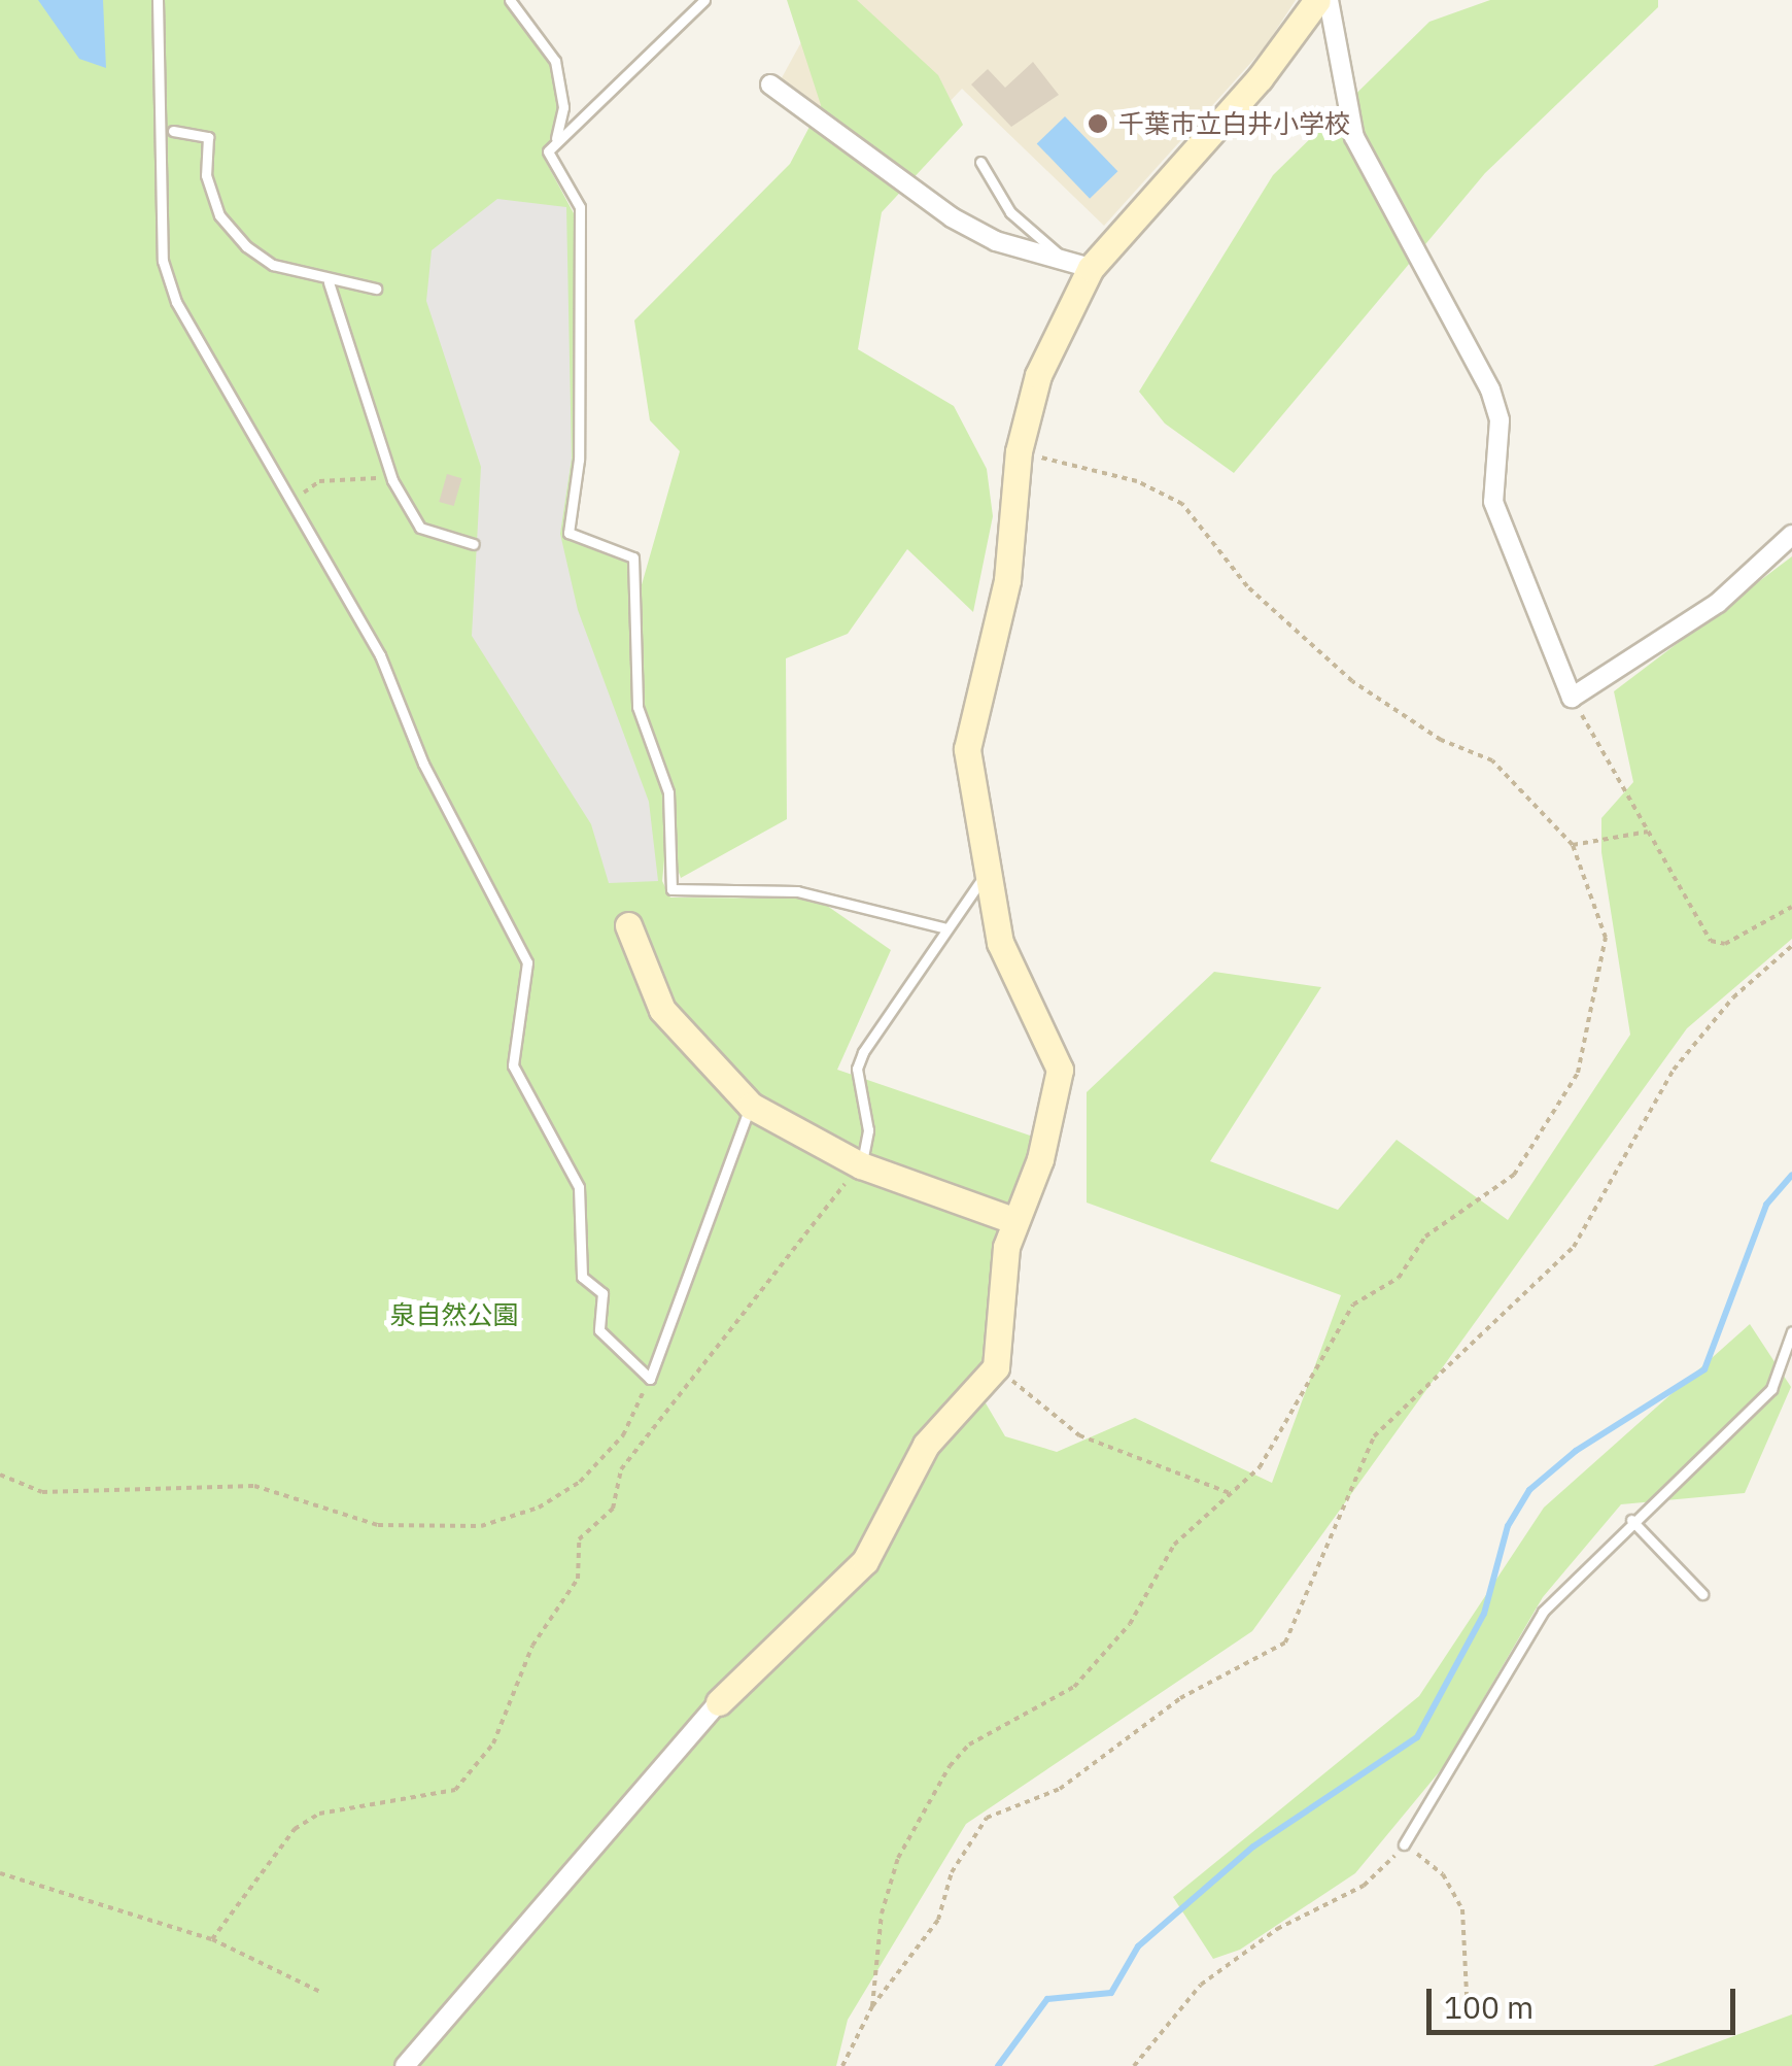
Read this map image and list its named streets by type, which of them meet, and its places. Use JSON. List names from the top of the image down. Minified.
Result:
{"parks":["泉自然公園"],"places":["千葉市立白井小学校"],"scale_bar":"100 m"}
